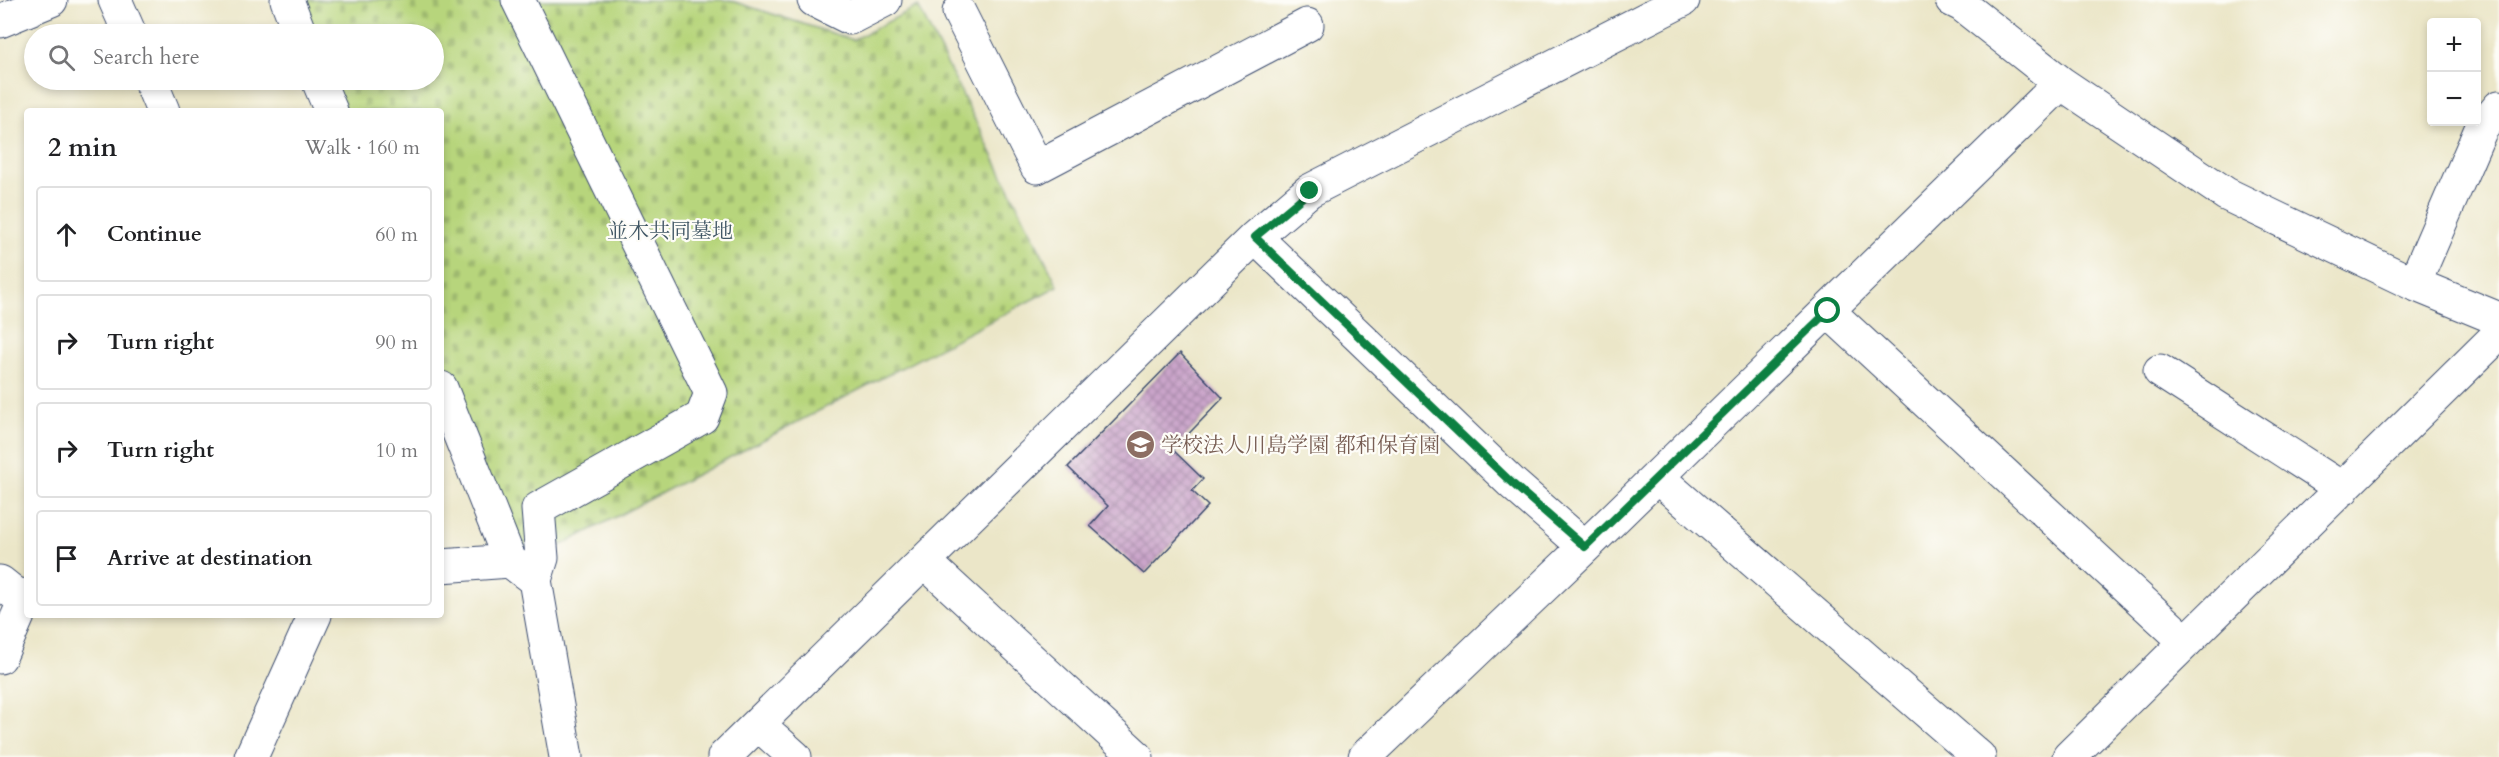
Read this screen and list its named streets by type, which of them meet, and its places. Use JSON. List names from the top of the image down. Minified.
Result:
{"parks":["並木共同墓地"],"places":{"school or university":["学校法人川島学園 都和保育園"]},"page":{"map_buttons":["+","−"],"search":"Search here","heading":["2 min","Walk · 160 m"],"list":[["Continue","60 m"],["Turn right","90 m"],["Turn right","10 m"],"Arrive at destination"]}}
